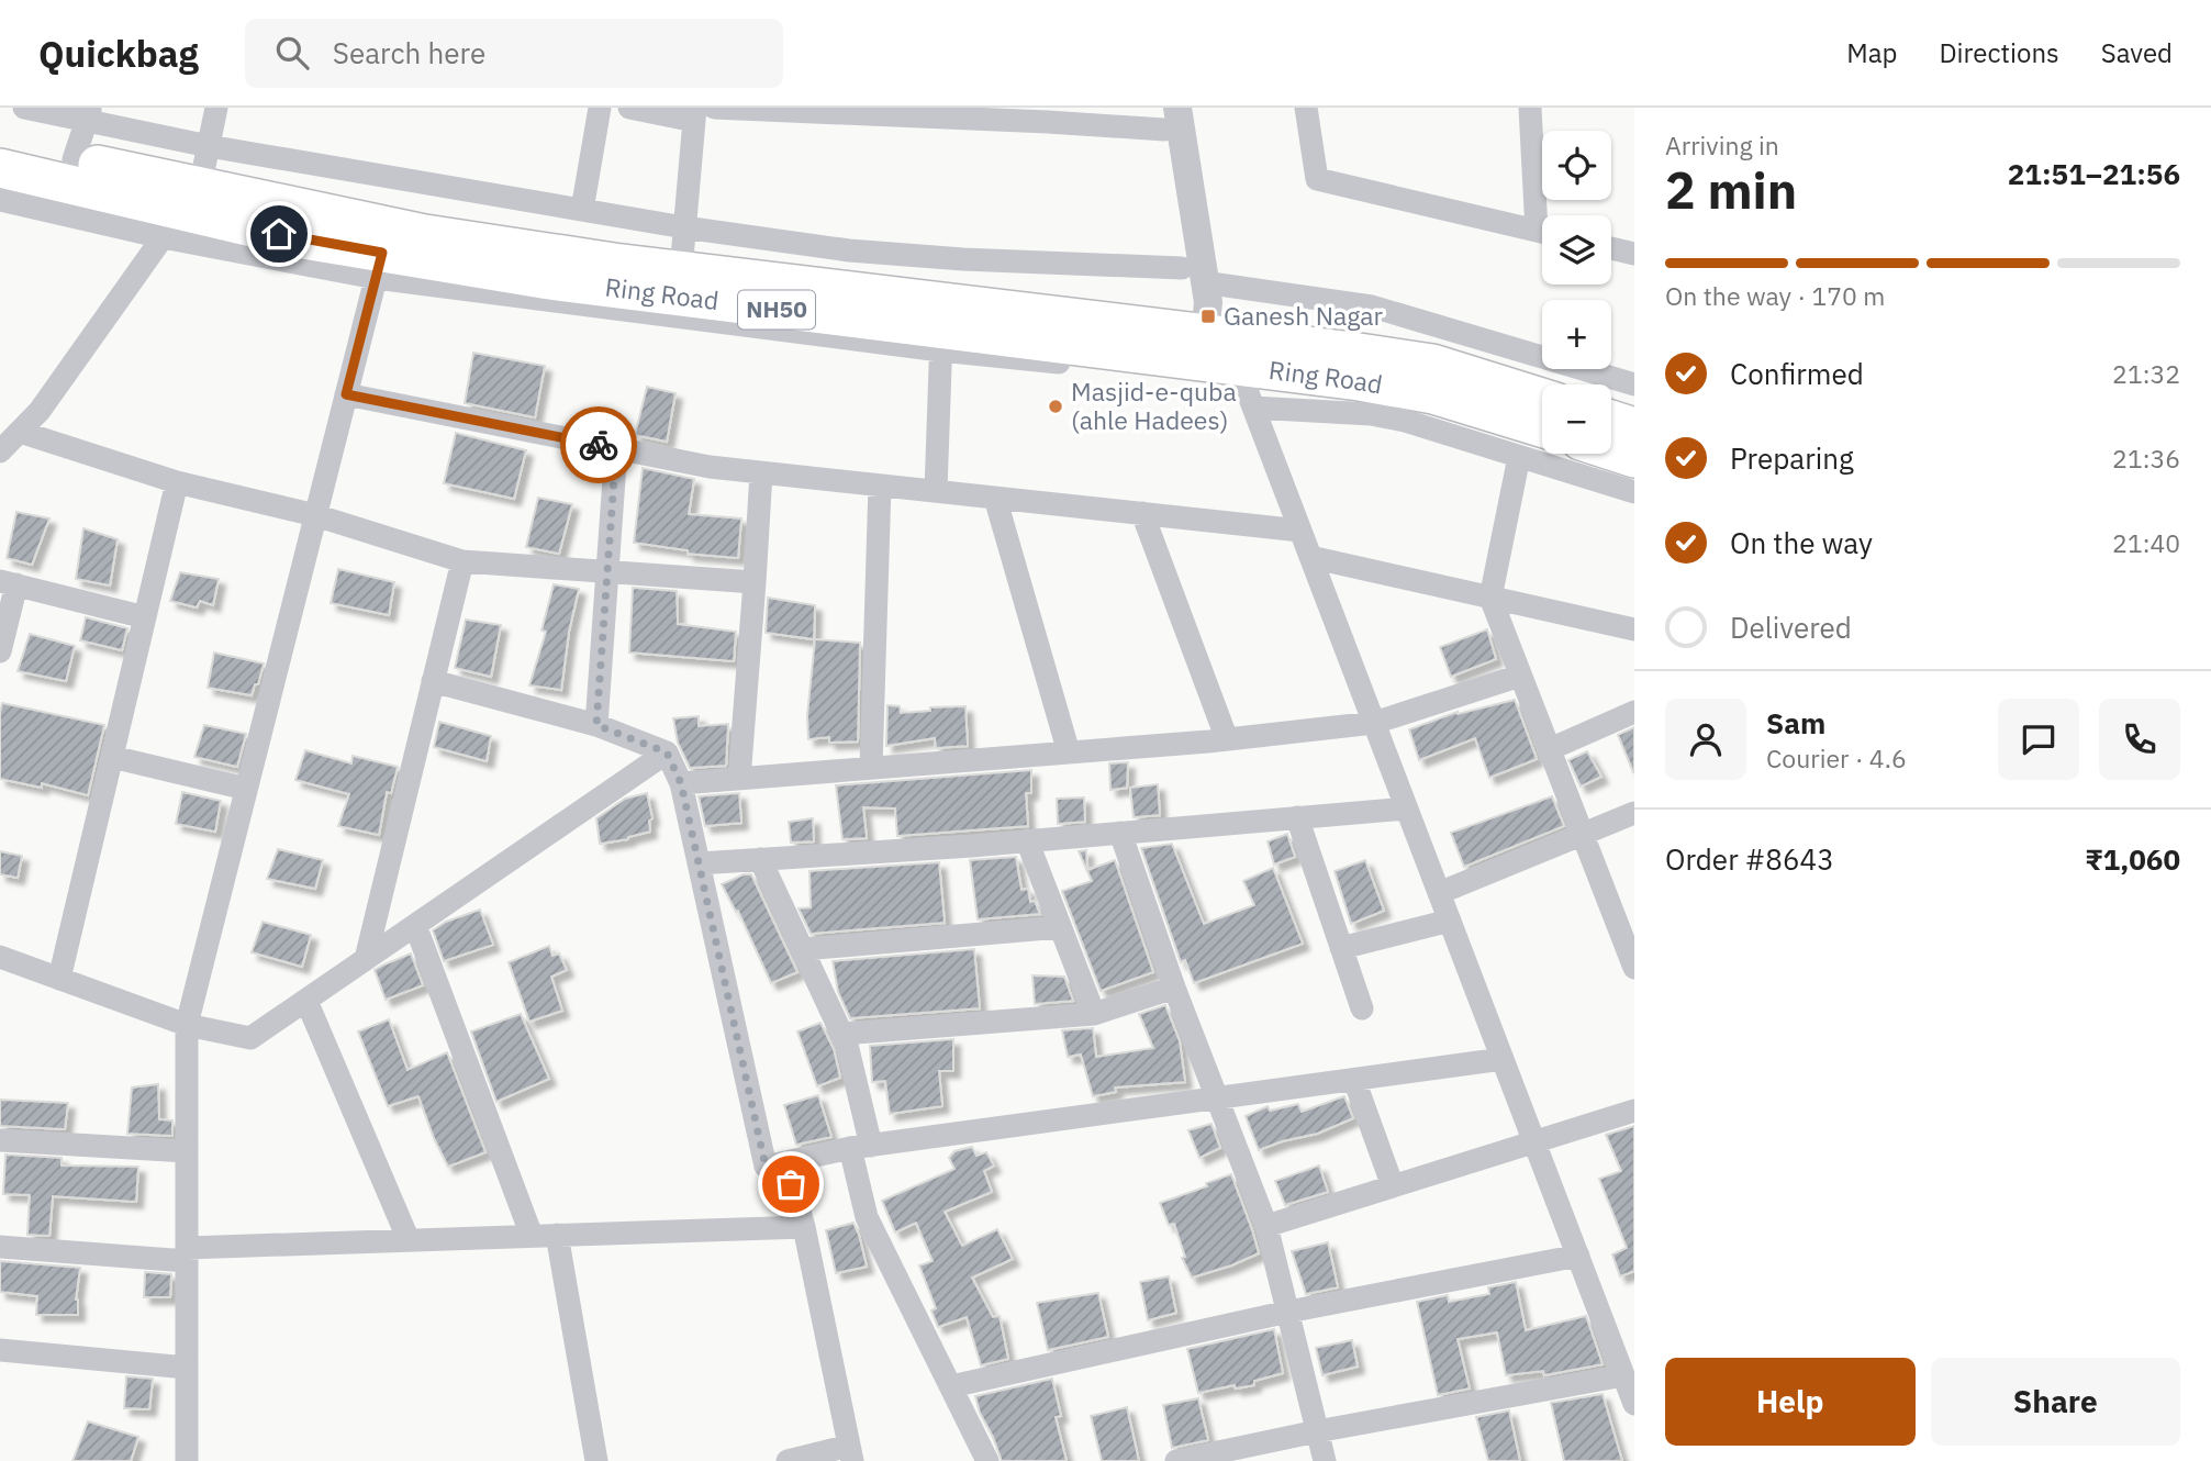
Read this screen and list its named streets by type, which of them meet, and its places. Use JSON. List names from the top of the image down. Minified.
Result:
{"streets":{"highway":["Ring Road","NH50"]},"places":{"transit":["Ganesh Nagar"],"other":["Masjid-e-quba (ahle Hadees)"]},"page":{"header":"Quickbag","search":"Search here","nav":["Map","Directions","Saved"],"heading":["2 min","Arriving in","21:51–21:56"],"panel":["Sam","Courier · 4.6","Order #8643","₹1,060"],"map_buttons":["+","−"],"bar":"On the way · 170 m","list":[["Confirmed","21:32"],["Preparing","21:36"],["On the way","21:40"],"Delivered"],"buttons":["Help","Share"]}}
